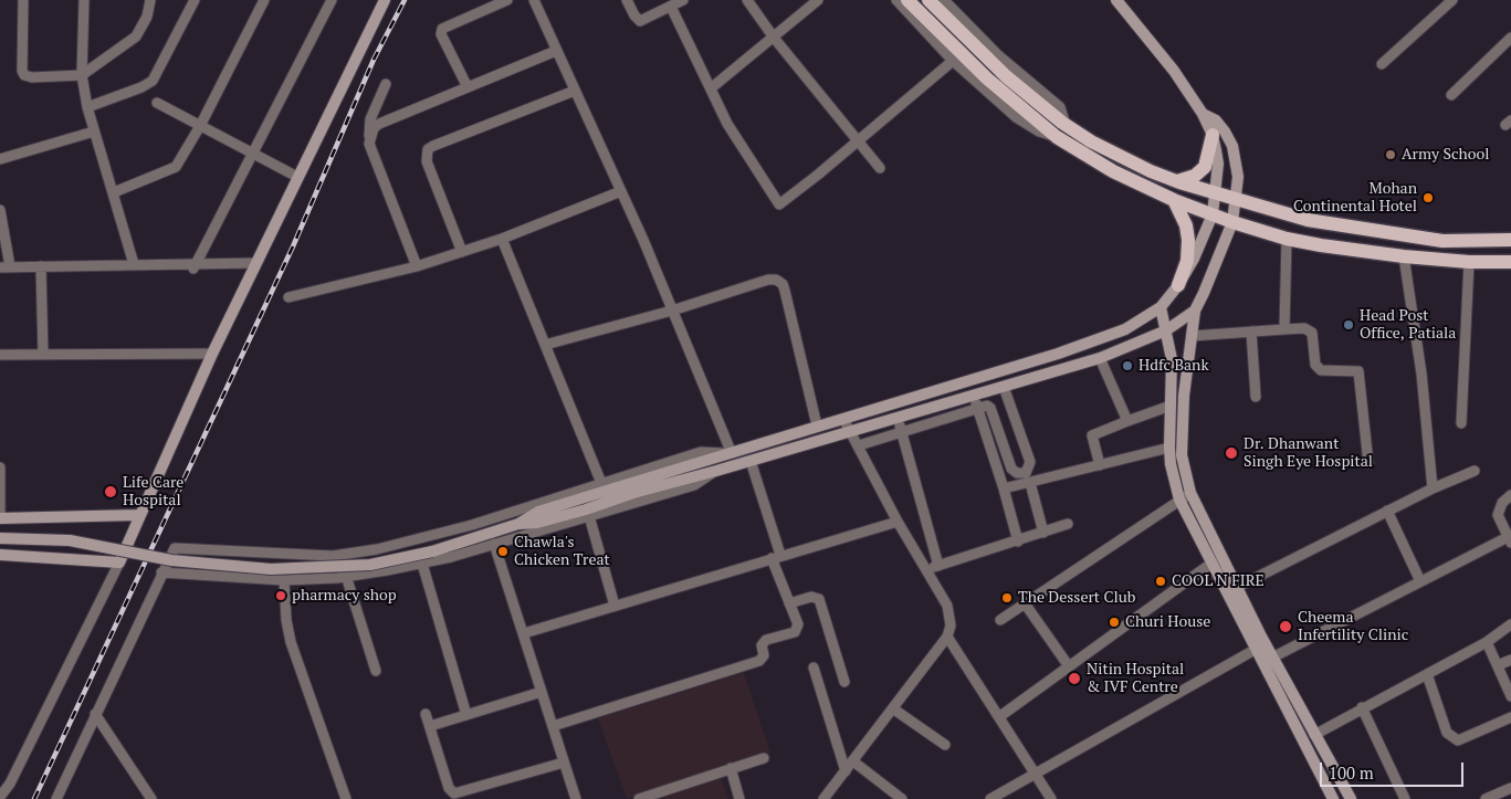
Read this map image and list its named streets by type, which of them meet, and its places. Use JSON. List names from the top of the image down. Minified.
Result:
{"places":["Army School","Mohan Continental Hotel","Head Post Office, Patiala","Hdfc Bank","Dr. Dhanwant Singh Eye Hospital","Life Care Hospital","Chawla's Chicken Treat","COOL N FIRE","pharmacy shop","The Dessert Club","Churi House","Cheema Infertility Clinic","Nitin Hospital & IVF Centre"],"scale_bar":"100 m"}
